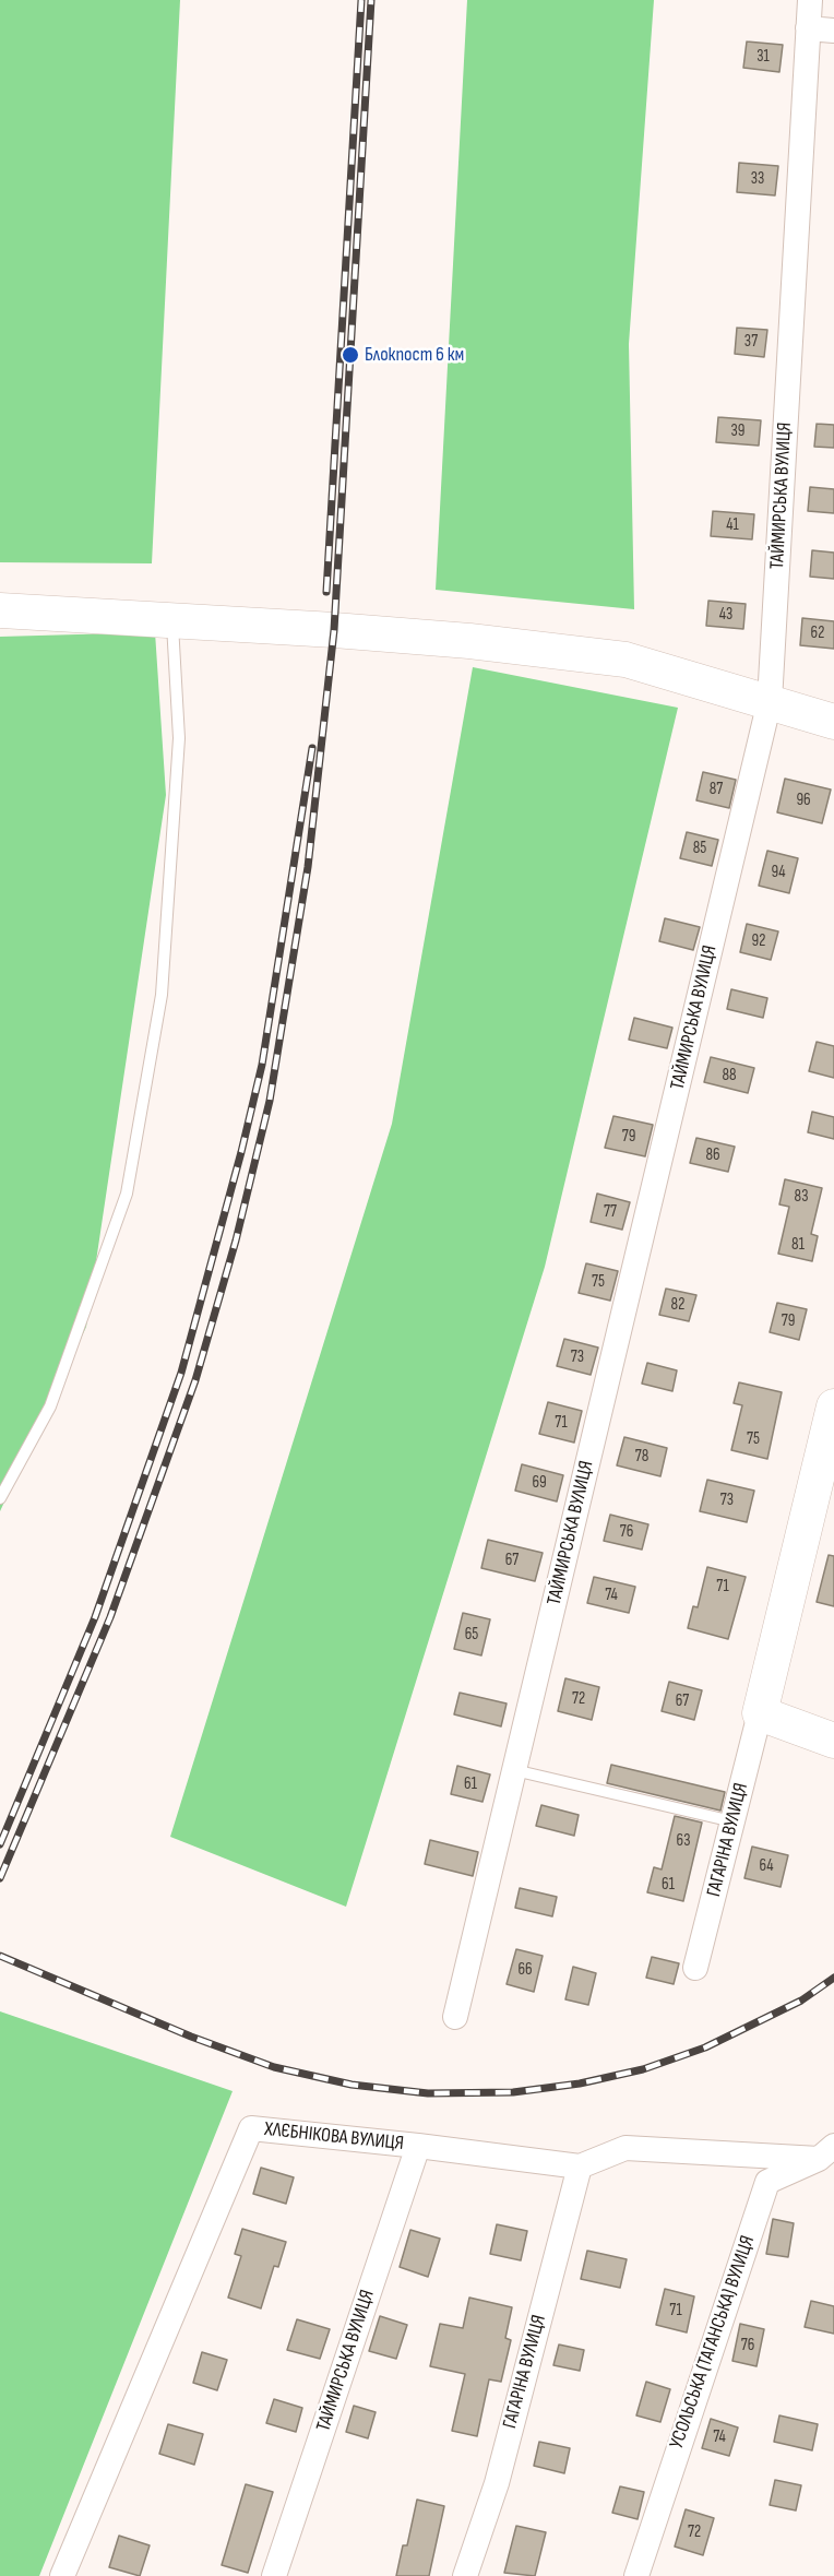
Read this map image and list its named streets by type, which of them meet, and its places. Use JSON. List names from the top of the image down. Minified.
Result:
{"streets":{"street":["ТАЙМИРСЬКА ВУЛИЦЯ","ГАГАРІНА ВУЛИЦЯ","ХЛЄБНІКОВА ВУЛИЦЯ","УСОЛЬСЬКА (ТАГАНСЬКА) ВУЛИЦЯ"]},"crossings":[["ТАЙМИРСЬКА ВУЛИЦЯ","ХЛЄБНІКОВА ВУЛИЦЯ"],["ГАГАРІНА ВУЛИЦЯ","ХЛЄБНІКОВА ВУЛИЦЯ"],["ХЛЄБНІКОВА ВУЛИЦЯ","УСОЛЬСЬКА (ТАГАНСЬКА) ВУЛИЦЯ"]],"places":["Блокпост 6 км"],"house_numbers":["31","33","37","39","41","43","62","87","96","85","94","92","88","79","86","83","77","81","75","82","79","73","71","75","78","69","73","76","67","71","74","65","72","67","61","63","64","61","66","71","76","74","72"]}
